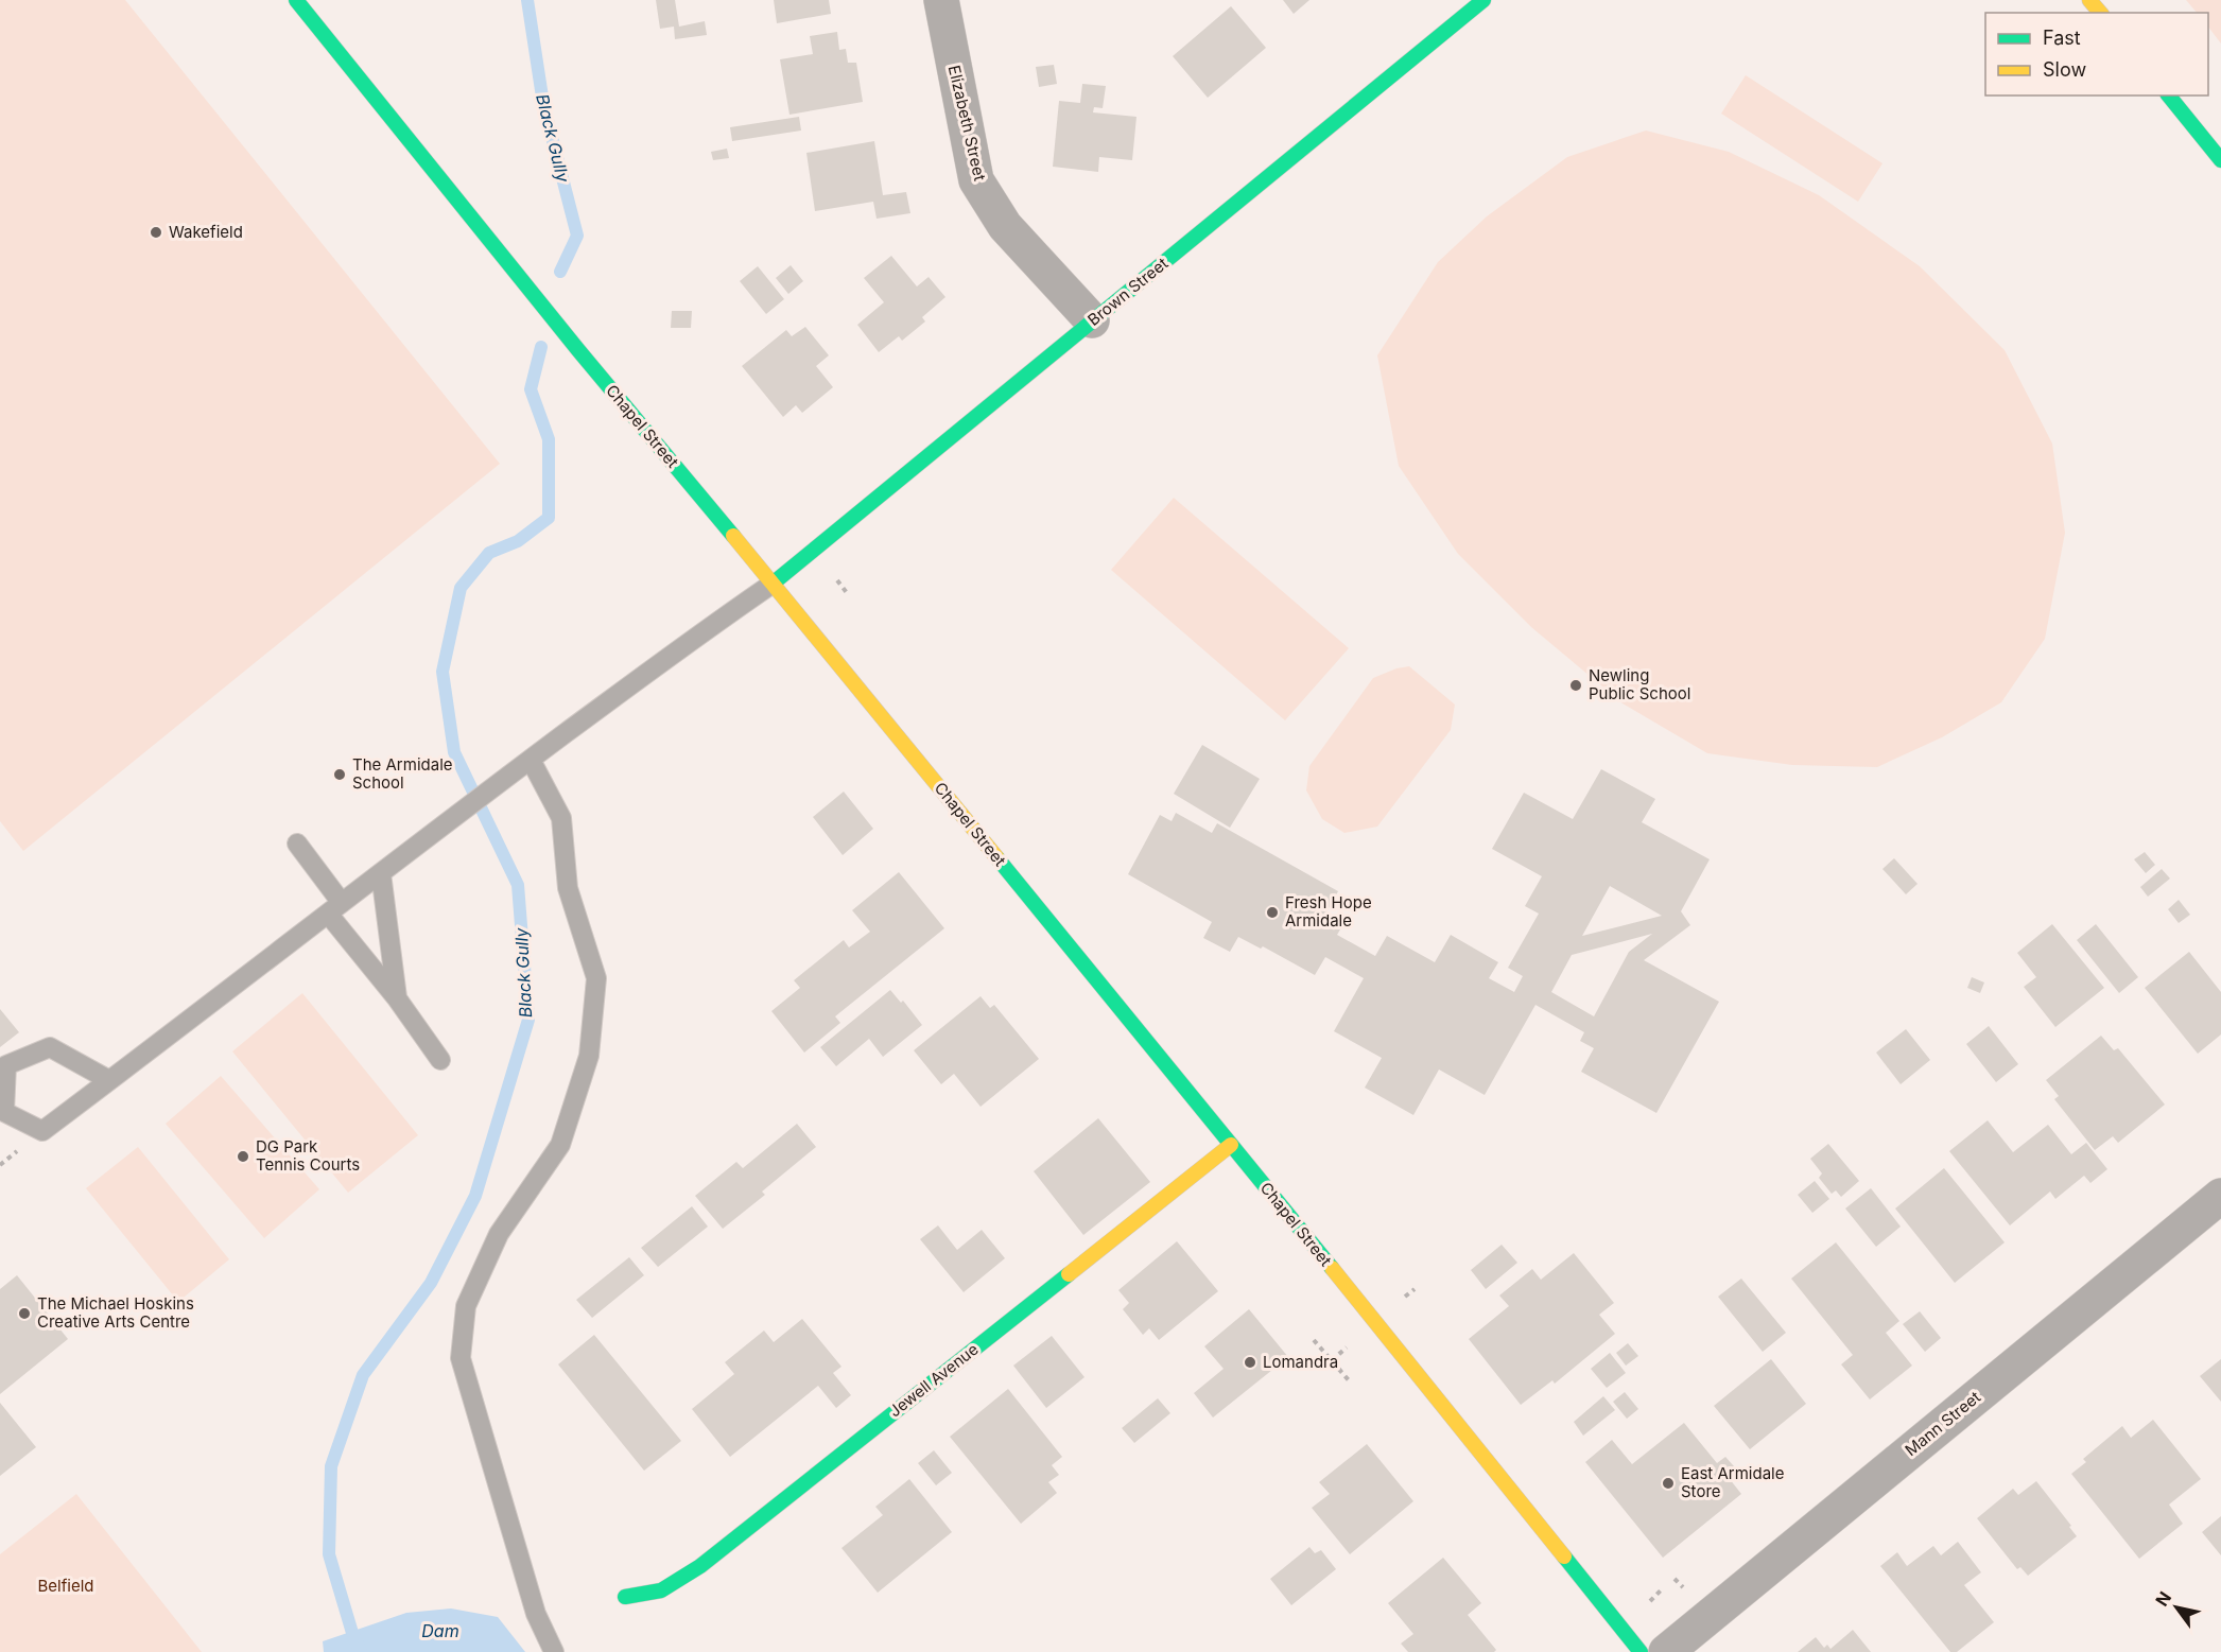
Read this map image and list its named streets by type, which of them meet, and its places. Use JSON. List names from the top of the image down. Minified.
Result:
{"streets":{"street":["Elizabeth Street","Brown Street","Chapel Street","Jewell Avenue","Mann Street"]},"crossings":[["Elizabeth Street","Brown Street"],["Brown Street","Chapel Street"],["Chapel Street","Jewell Avenue"]],"water":["Black Gully","Dam"],"parks":["Belfield"],"places":["Wakefield","Newling Public School","The Armidale School","Fresh Hope Armidale","DG Park Tennis Courts","The Michael Hoskins Creative Arts Centre","Lomandra","East Armidale Store"],"legend":["Fast","Slow"],"north":"top left"}
